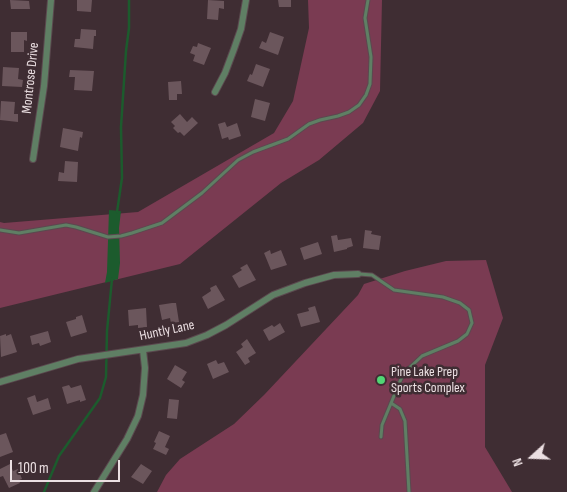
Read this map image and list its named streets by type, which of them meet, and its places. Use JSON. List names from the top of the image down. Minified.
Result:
{"streets":{"street":["Montrose Drive","Huntly Lane"]},"places":["Pine Lake Prep Sports Complex"],"scale_bar":"100 m","north":"left"}
